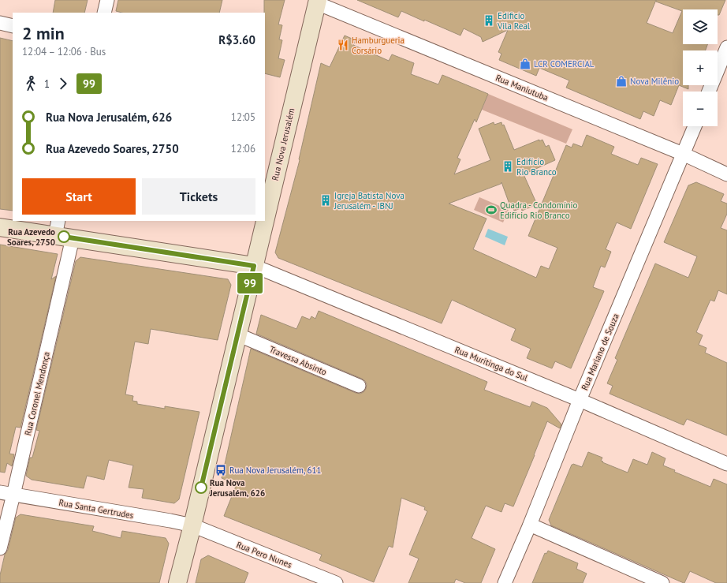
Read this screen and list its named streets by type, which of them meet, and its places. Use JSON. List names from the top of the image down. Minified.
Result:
{"streets":{"street":["Rua Maniutuba","Rua Nova Jerusalém","Rua Mariano de Souza","Travessa Absinto","Rua Muritinga do Sul","Rua Coronel Mendonça","Rua Santa Gertrudes","Rua Pero Nunes"]},"crossings":[["Rua Maniutuba","Rua Nova Jerusalém"],["Rua Maniutuba","Rua Mariano de Souza"],["Rua Nova Jerusalém","Travessa Absinto"],["Rua Nova Jerusalém","Rua Muritinga do Sul"],["Rua Nova Jerusalém","Rua Santa Gertrudes"],["Rua Nova Jerusalém","Rua Pero Nunes"],["Rua Mariano de Souza","Rua Muritinga do Sul"],["Rua Coronel Mendonça","Rua Santa Gertrudes"],["Rua Santa Gertrudes","Rua Pero Nunes"]],"places":{"building":["Edificio Vila Real","Edifício Rio Branco","Igreja Batista Nova Jerusalém - IBNJ"],"restaurant":["Hamburgueria Corsário"],"shop":["LCR COMERCIAL","Nova Milênio"],"sports":["Quadra - Condomínio Edifício Rio Branco"],"other":["Rua Azevedo Soares, 2750","Rua Nova Jerusalém, 626"],"bus stop":["Rua Nova Jerusalém, 611"]},"lines":["bus line 99"],"page":{"on_map":"99","map_buttons":["+","−"],"heading":["2 min","12:04 – 12:06 · Bus","R$3.60"],"legs":["1","99"],"list":[{"name":"Rua Nova Jerusalém, 626","value":"12:05"},{"name":"Rua Azevedo Soares, 2750","value":"12:06"}],"buttons":["Start","Tickets"]}}
